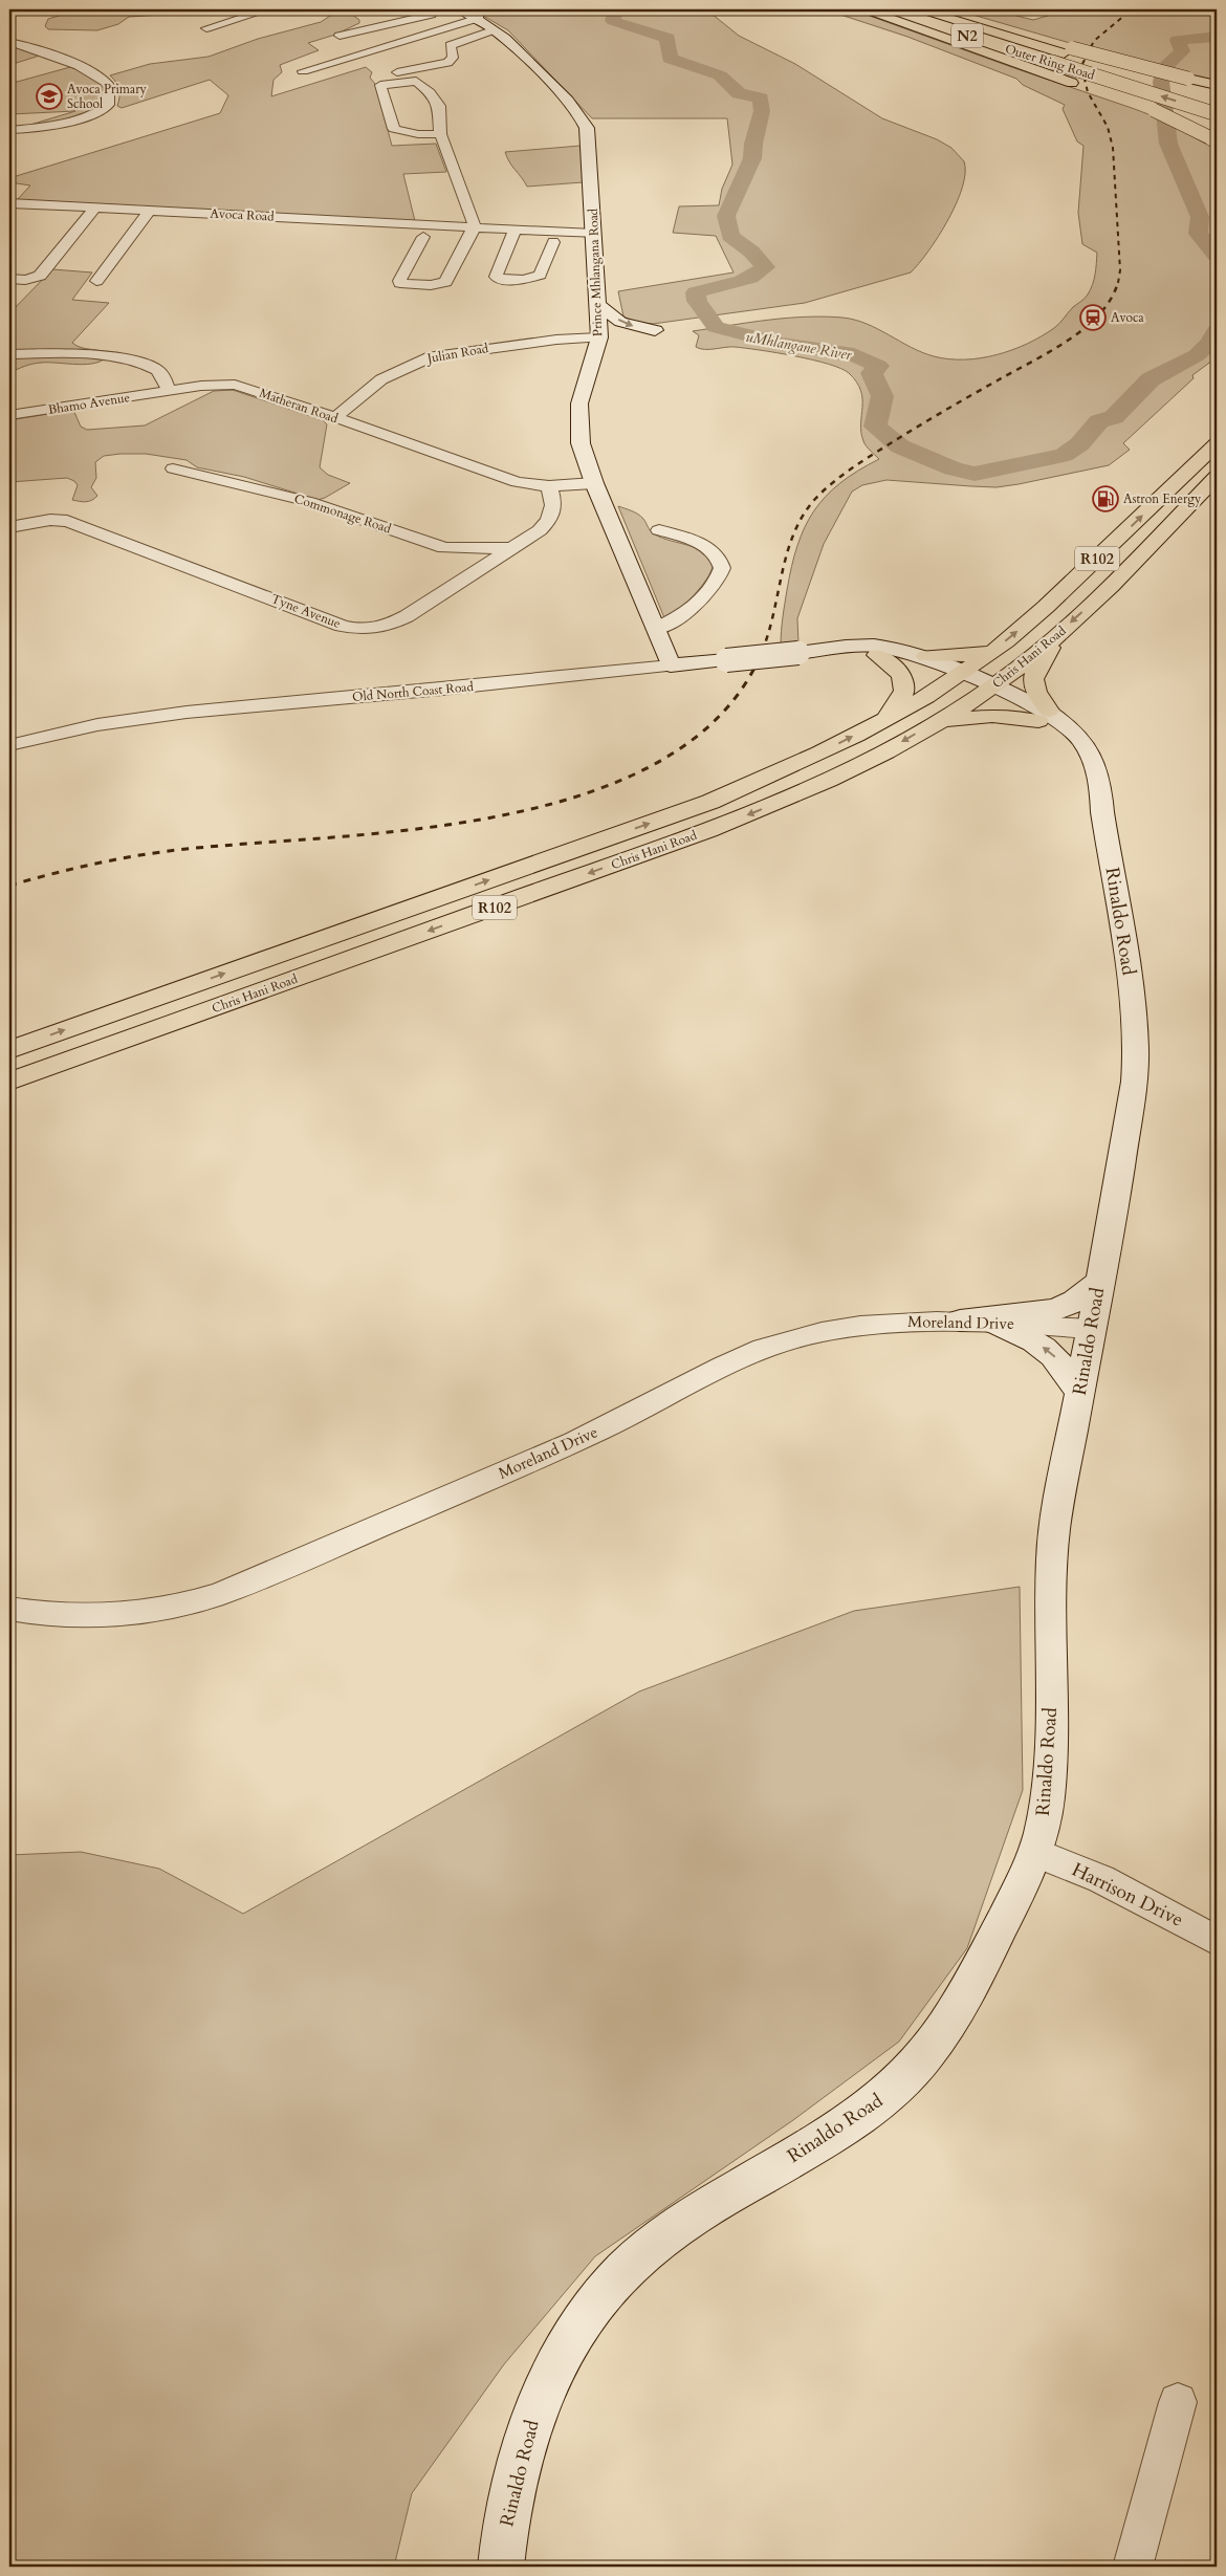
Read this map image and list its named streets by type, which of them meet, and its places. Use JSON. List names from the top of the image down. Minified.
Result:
{"streets":{"main road":["N2","Outer Ring Road","R102","Chris Hani Road"],"street":["Avoca Road","Prince Mhlangana Road","Julian Road","Bhamo Avenue","Matheran Road","Commonage Road","Tyne Avenue","Old North Coast Road","Rinaldo Road","Moreland Drive","Harrison Drive"]},"crossings":[["Avoca Road","Prince Mhlangana Road"],["Prince Mhlangana Road","Julian Road"],["Prince Mhlangana Road","Matheran Road"],["Prince Mhlangana Road","Old North Coast Road"],["Julian Road","Matheran Road"],["Bhamo Avenue","Matheran Road"],["Matheran Road","Tyne Avenue"],["Commonage Road","Tyne Avenue"],["Chris Hani Road","Old North Coast Road"],["Chris Hani Road","Rinaldo Road"],["Old North Coast Road","Rinaldo Road"],["Rinaldo Road","Moreland Drive"],["Rinaldo Road","Harrison Drive"]],"water":["uMhlangane River"],"places":{"school or university":["Avoca Primary School"],"station":["Avoca"],"fuel station":["Astron Energy"]}}
